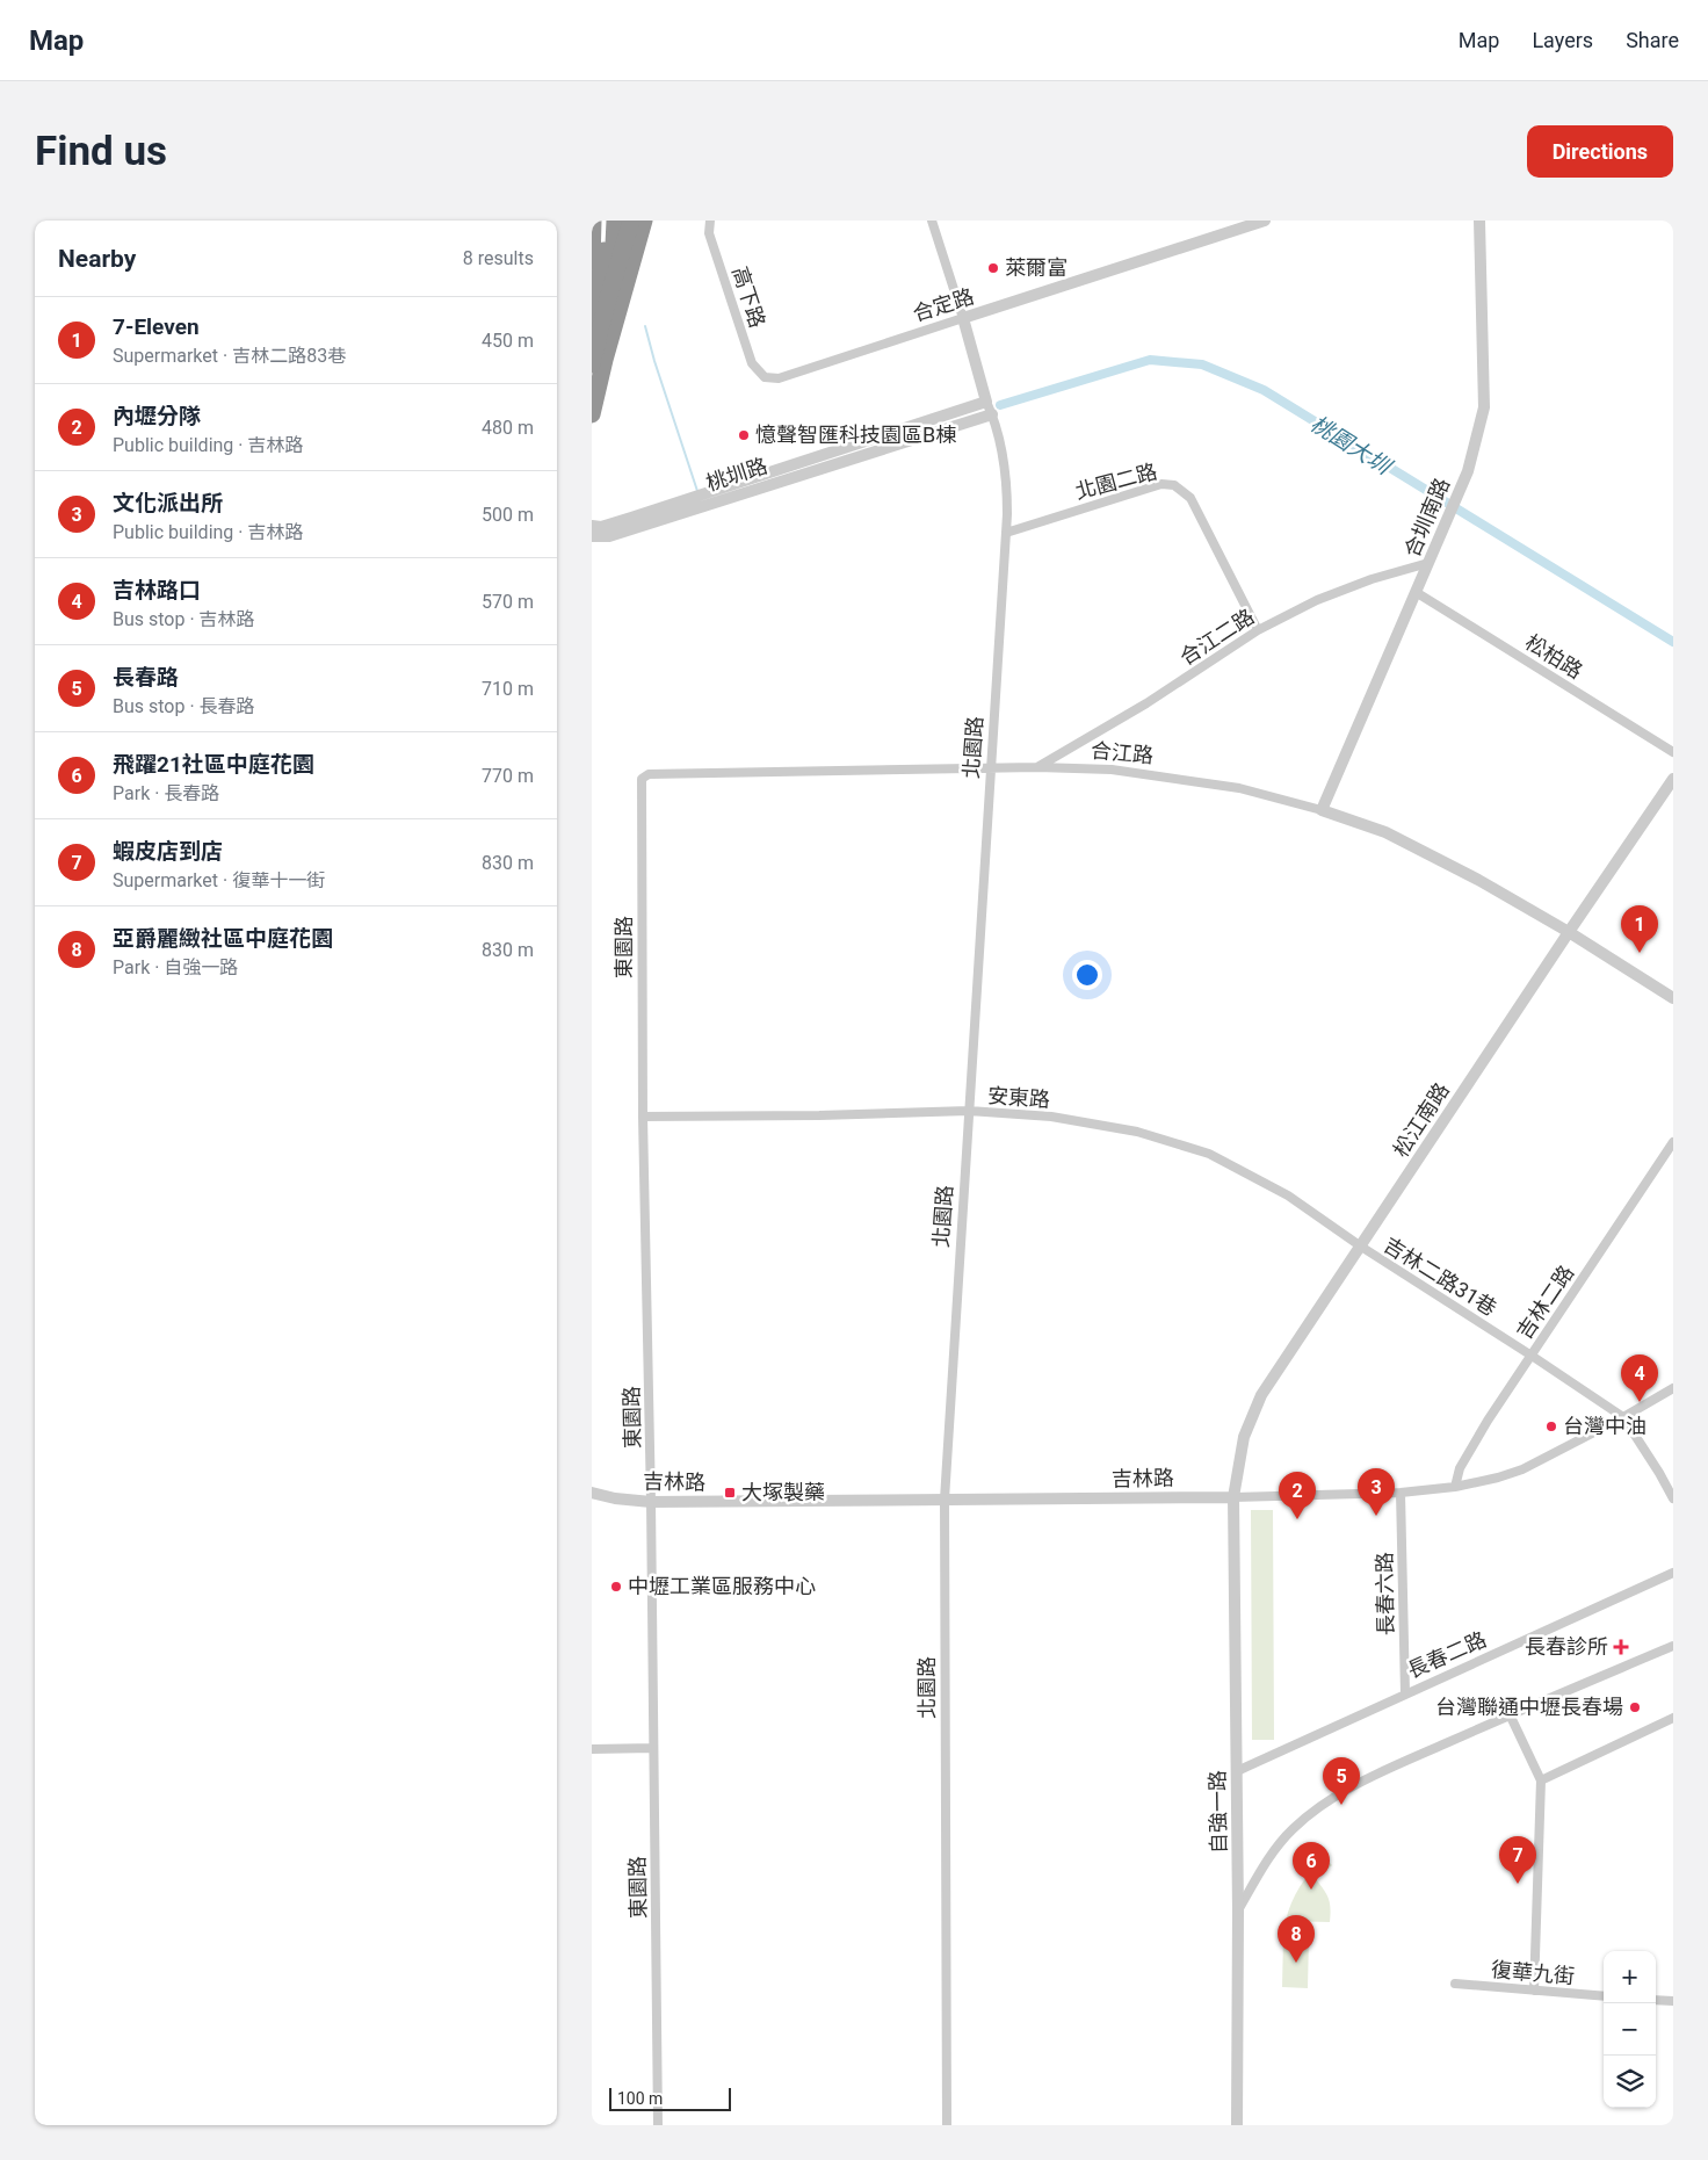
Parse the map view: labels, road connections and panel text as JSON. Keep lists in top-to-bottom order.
{
  "streets": {
    "street": [
      "高下路",
      "合定路",
      "桃圳路",
      "北園二路",
      "合圳南路",
      "合江二路",
      "松柏路",
      "北園路",
      "合江路",
      "東園路",
      "安東路",
      "松江南路",
      "吉林二路31巷",
      "吉林二路",
      "吉林路",
      "長春六路",
      "長春二路",
      "自強一路",
      "復華九街"
    ]
  },
  "crossings": [
    ["高下路", "合定路"],
    ["合定路", "北園路"],
    ["桃圳路", "北園路"],
    ["北園二路", "合江二路"],
    ["北園二路", "北園路"],
    ["合圳南路", "合江二路"],
    ["合圳南路", "松柏路"],
    ["合圳南路", "合江路"],
    ["合江二路", "合江路"],
    ["北園路", "合江路"],
    ["北園路", "安東路"],
    ["北園路", "吉林路"],
    ["合江路", "東園路"],
    ["合江路", "松江南路"],
    ["東園路", "安東路"],
    ["東園路", "吉林路"],
    ["安東路", "松江南路"],
    ["安東路", "吉林二路31巷"],
    ["松江南路", "吉林二路31巷"],
    ["松江南路", "吉林路"],
    ["松江南路", "自強一路"],
    ["吉林二路31巷", "吉林二路"],
    ["吉林二路31巷", "吉林路"],
    ["吉林二路", "吉林路"],
    ["吉林路", "長春六路"],
    ["吉林路", "自強一路"],
    ["長春六路", "長春二路"],
    ["長春二路", "自強一路"]
  ],
  "water": ["桃園大圳"],
  "places": {
    "other": [
      "萊爾富",
      "憶聲智匯科技園區B棟",
      "台灣中油",
      "中壢工業區服務中心",
      "台灣聯通中壢長春場"
    ],
    "transit": ["大塚製藥"],
    "health": ["長春診所"]
  },
  "scale_bar": "100 m",
  "page": {
    "header": "Map",
    "nav": ["Map", "Layers", "Share"],
    "buttons": "Directions",
    "title": "Find us",
    "heading": ["Nearby", "8 results"],
    "list": [
      {
        "mark": "1",
        "name": "7-Eleven",
        "note": "Supermarket · 吉林二路83巷",
        "value": "450 m"
      },
      {
        "mark": "2",
        "name": "內壢分隊",
        "note": "Public building · 吉林路",
        "value": "480 m"
      },
      {
        "mark": "3",
        "name": "文化派出所",
        "note": "Public building · 吉林路",
        "value": "500 m"
      },
      {
        "mark": "4",
        "name": "吉林路口",
        "note": "Bus stop · 吉林路",
        "value": "570 m"
      },
      {
        "mark": "5",
        "name": "長春路",
        "note": "Bus stop · 長春路",
        "value": "710 m"
      },
      {
        "mark": "6",
        "name": "飛躍21社區中庭花園",
        "note": "Park · 長春路",
        "value": "770 m"
      },
      {
        "mark": "7",
        "name": "蝦皮店到店",
        "note": "Supermarket · 復華十一街",
        "value": "830 m"
      },
      {
        "mark": "8",
        "name": "亞爵麗緻社區中庭花園",
        "note": "Park · 自強一路",
        "value": "830 m"
      }
    ],
    "pins": [
      "1",
      "4",
      "3",
      "2",
      "5",
      "7",
      "6",
      "8"
    ],
    "map_buttons": ["+", "−"],
    "scale": "100 m"
  }
}
